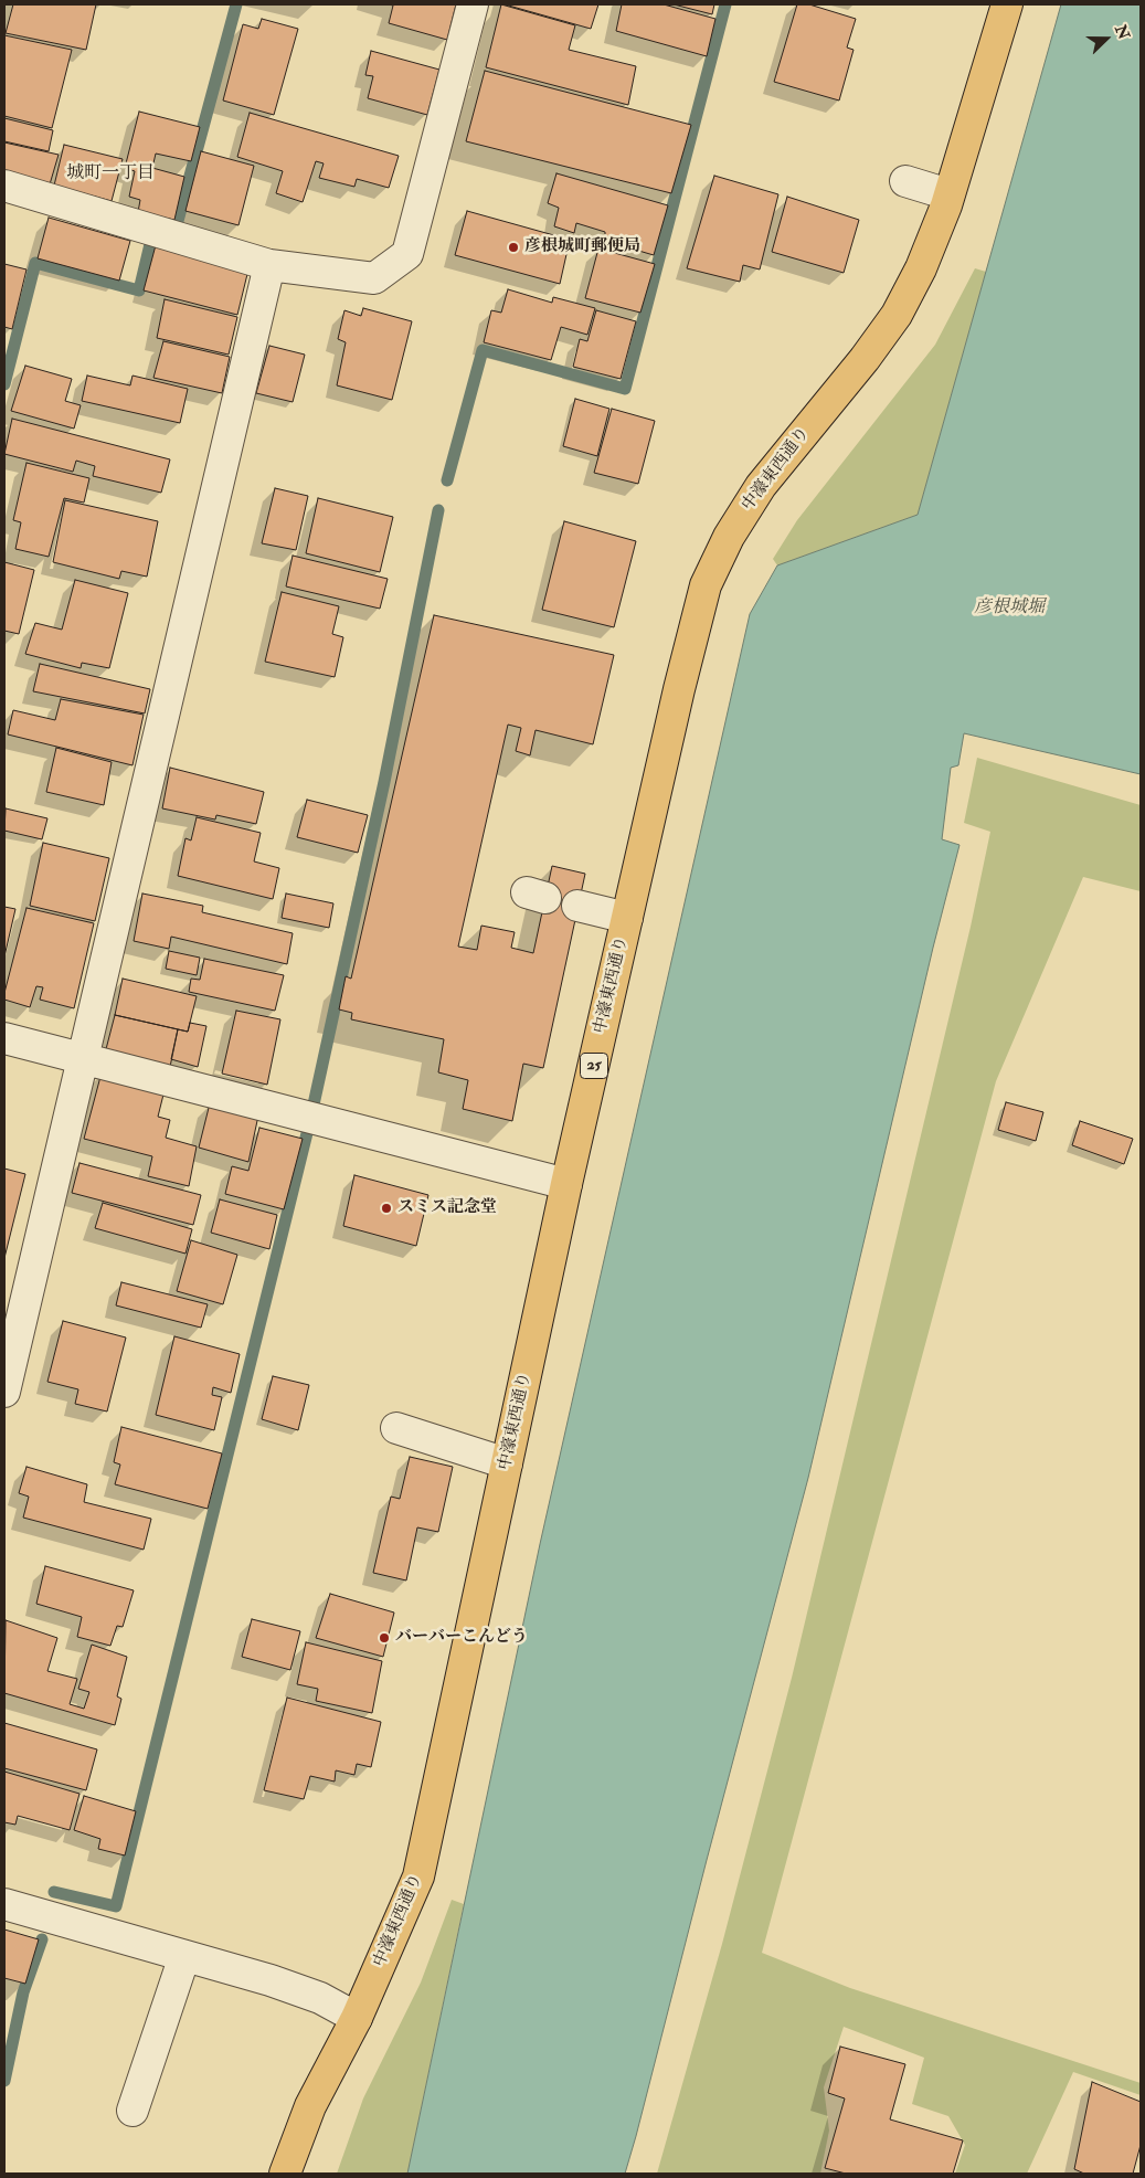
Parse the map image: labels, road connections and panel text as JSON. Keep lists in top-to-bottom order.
{
  "streets": {
    "main road": ["中濠東西通り", "25"]
  },
  "districts": ["城町一丁目"],
  "water": ["彦根城堀"],
  "places": ["彦根城町郵便局", "スミス記念堂", "バーバーこんどう"],
  "north": "right"
}
